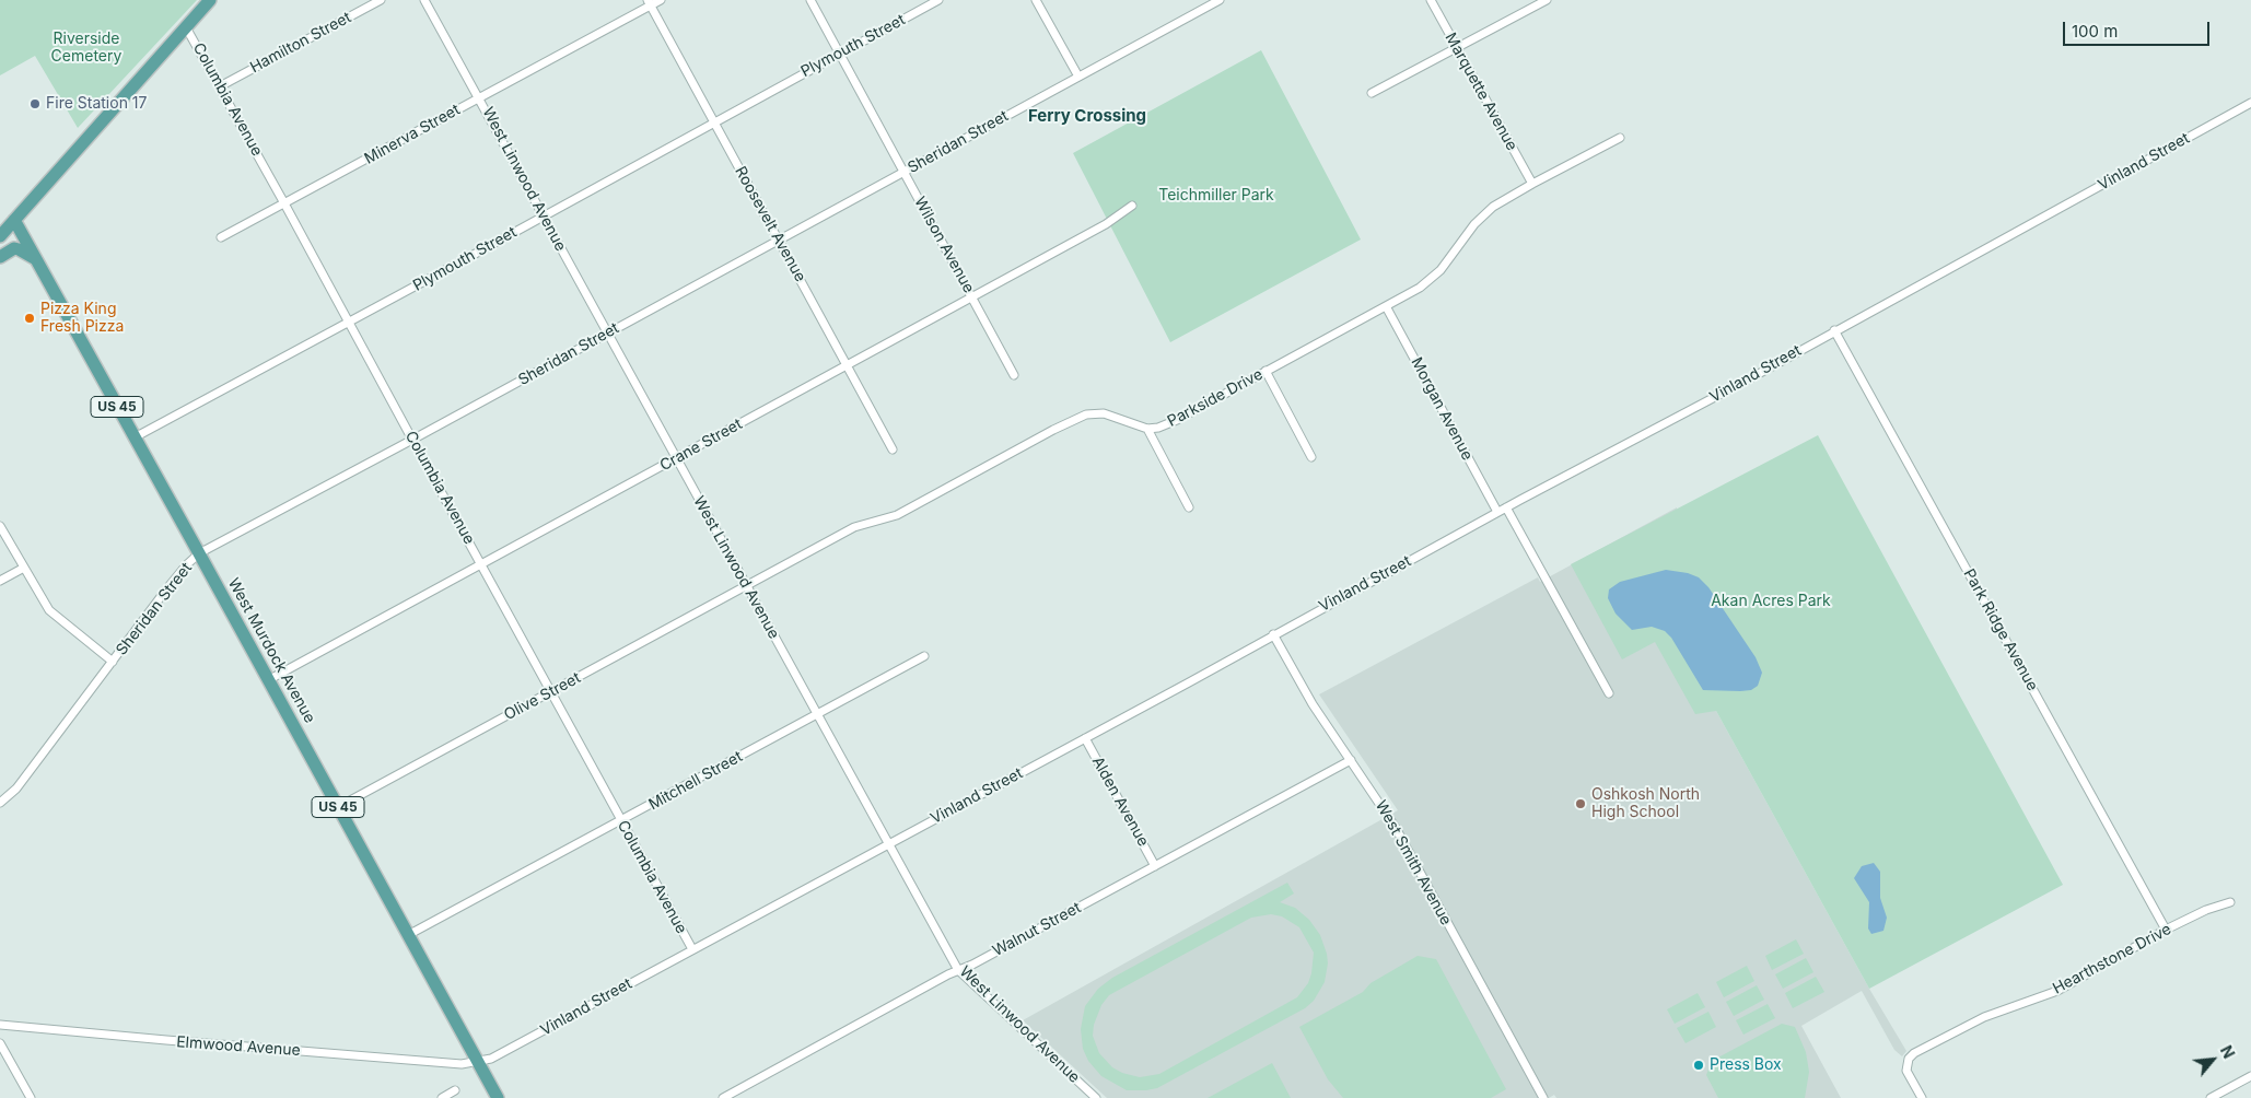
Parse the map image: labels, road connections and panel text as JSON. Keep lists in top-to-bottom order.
{
  "streets": {
    "main road": ["US 45", "West Murdock Avenue"],
    "street": [
      "Hamilton Street",
      "Plymouth Street",
      "Marquette Avenue",
      "Columbia Avenue",
      "Minerva Street",
      "Sheridan Street",
      "Vinland Street",
      "West Linwood Avenue",
      "Roosevelt Avenue",
      "Wilson Avenue",
      "Parkside Drive",
      "Morgan Avenue",
      "Crane Street",
      "Park Ridge Avenue",
      "Olive Street",
      "Mitchell Street",
      "Alden Avenue",
      "West Smith Avenue",
      "Walnut Street",
      "Hearthstone Drive",
      "Elmwood Avenue"
    ]
  },
  "crossings": [
    ["Hamilton Street", "Columbia Avenue"],
    ["Plymouth Street", "Columbia Avenue"],
    ["Plymouth Street", "West Linwood Avenue"],
    ["Plymouth Street", "Roosevelt Avenue"],
    ["Plymouth Street", "Wilson Avenue"],
    ["Plymouth Street", "West Murdock Avenue"],
    ["Marquette Avenue", "Parkside Drive"],
    ["Columbia Avenue", "Minerva Street"],
    ["Columbia Avenue", "Sheridan Street"],
    ["Columbia Avenue", "Vinland Street"],
    ["Columbia Avenue", "Crane Street"],
    ["Columbia Avenue", "Olive Street"],
    ["Columbia Avenue", "Mitchell Street"],
    ["Minerva Street", "West Linwood Avenue"],
    ["Minerva Street", "Roosevelt Avenue"],
    ["Sheridan Street", "West Linwood Avenue"],
    ["Sheridan Street", "Roosevelt Avenue"],
    ["Sheridan Street", "Wilson Avenue"],
    ["Sheridan Street", "West Murdock Avenue"],
    ["Vinland Street", "West Linwood Avenue"],
    ["Vinland Street", "Morgan Avenue"],
    ["Vinland Street", "Park Ridge Avenue"],
    ["Vinland Street", "West Murdock Avenue"],
    ["Vinland Street", "Alden Avenue"],
    ["Vinland Street", "West Smith Avenue"],
    ["Vinland Street", "Elmwood Avenue"],
    ["West Linwood Avenue", "Parkside Drive"],
    ["West Linwood Avenue", "Crane Street"],
    ["West Linwood Avenue", "Olive Street"],
    ["West Linwood Avenue", "Mitchell Street"],
    ["West Linwood Avenue", "Walnut Street"],
    ["Roosevelt Avenue", "Crane Street"],
    ["Wilson Avenue", "Crane Street"],
    ["Parkside Drive", "Morgan Avenue"],
    ["Parkside Drive", "Olive Street"],
    ["Crane Street", "West Murdock Avenue"],
    ["Park Ridge Avenue", "Hearthstone Drive"],
    ["West Murdock Avenue", "Olive Street"],
    ["West Murdock Avenue", "Mitchell Street"],
    ["West Murdock Avenue", "Elmwood Avenue"],
    ["Alden Avenue", "Walnut Street"],
    ["West Smith Avenue", "Walnut Street"]
  ],
  "districts": ["Ferry Crossing"],
  "parks": ["Riverside Cemetery", "Teichmiller Park", "Akan Acres Park"],
  "places": [
    "Fire Station 17",
    "Pizza King Fresh Pizza",
    "Oshkosh North High School",
    "Press Box"
  ],
  "scale_bar": "100 m",
  "north": "top right"
}
